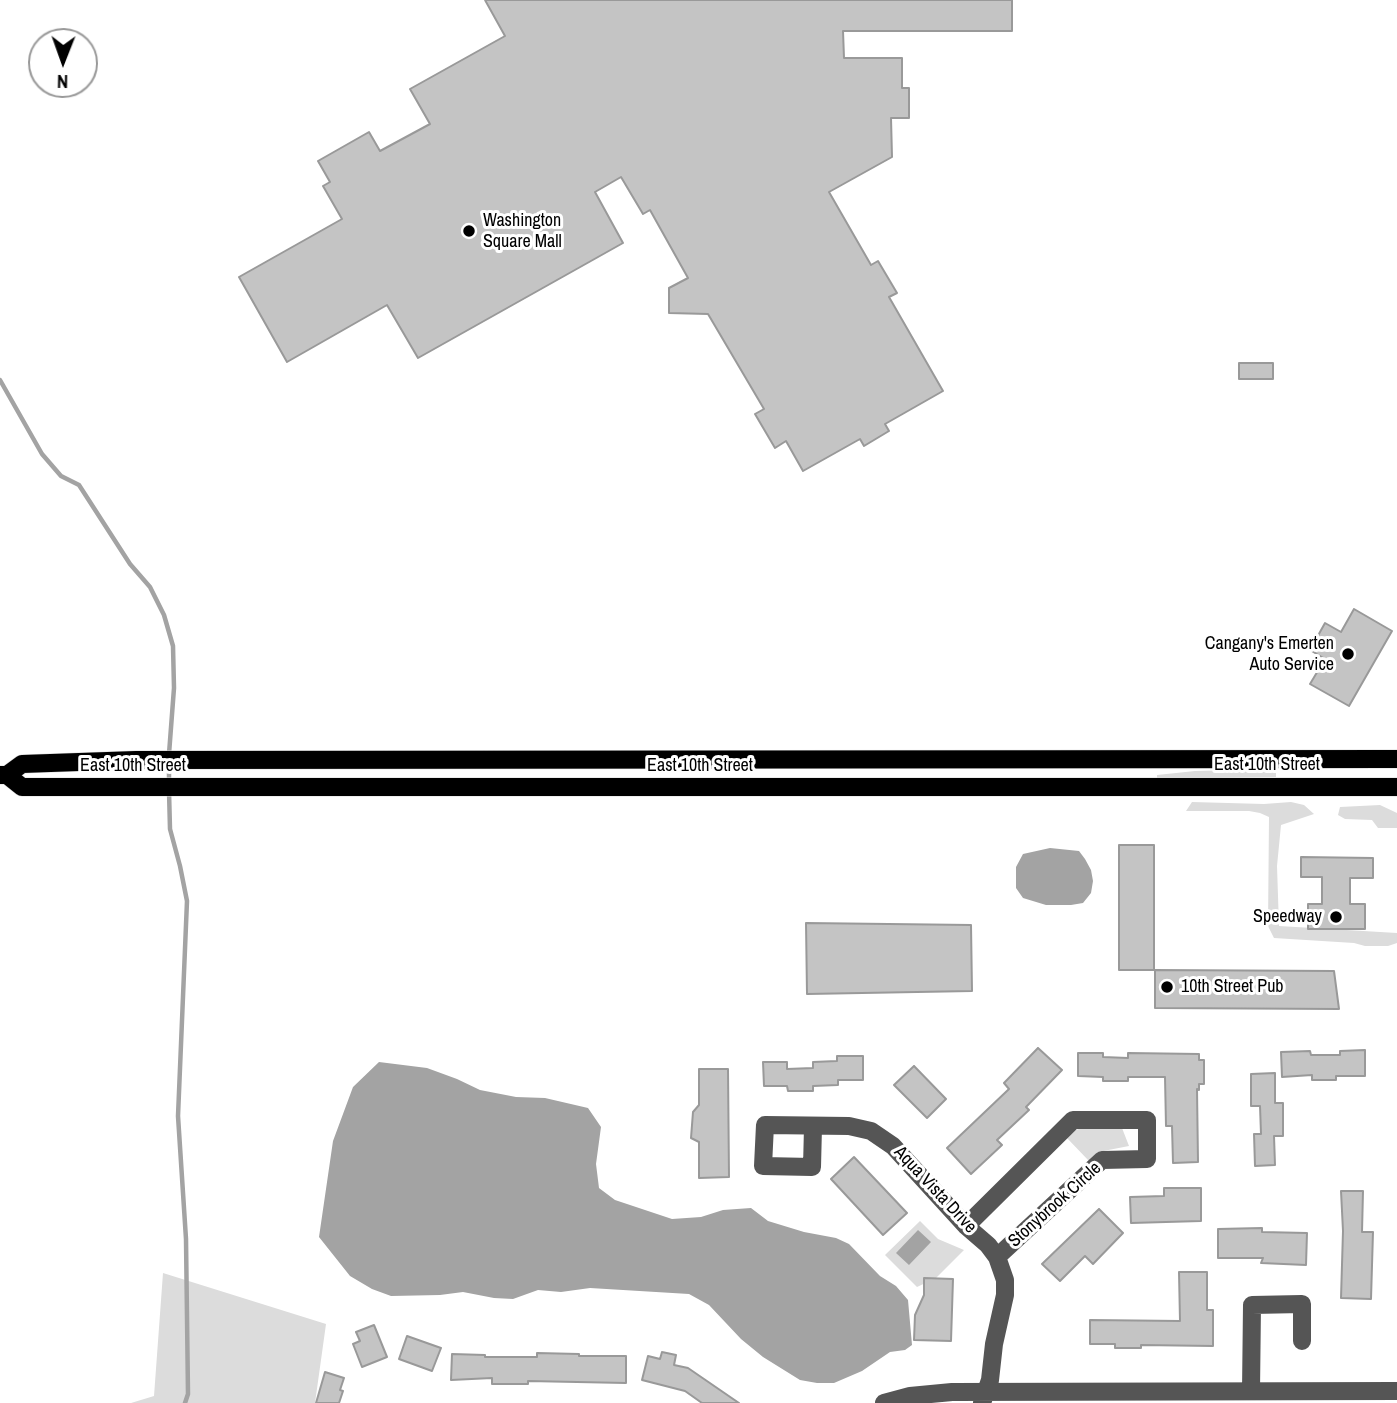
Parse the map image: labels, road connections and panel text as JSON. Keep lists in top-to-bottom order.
{
  "streets": {
    "main road": ["East 10th Street"],
    "street": ["Aqua Vista Drive", "Stonybrook Circle"]
  },
  "crossings": [
    ["Aqua Vista Drive", "Stonybrook Circle"]
  ],
  "places": [
    "Washington Square Mall",
    "Cangany's Emerten Auto Service",
    "Speedway",
    "10th Street Pub"
  ],
  "north": "bottom"
}
